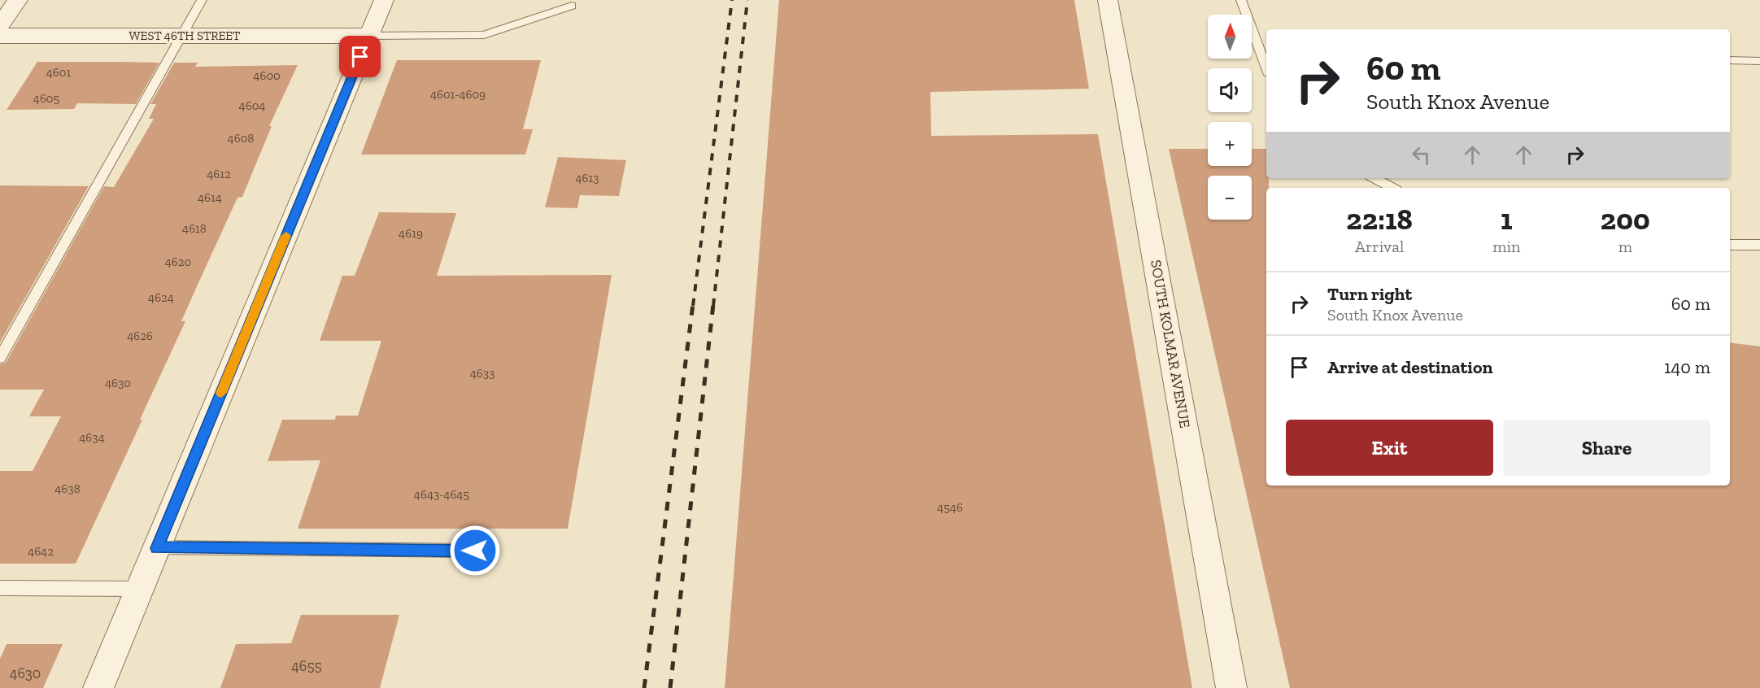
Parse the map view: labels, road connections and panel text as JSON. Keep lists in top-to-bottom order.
{
  "streets": {
    "street": ["WEST 46TH STREET", "SOUTH KOLMAR AVENUE"]
  },
  "house_numbers": [
    "4601",
    "4600",
    "4601-4609",
    "4605",
    "4604",
    "4608",
    "4612",
    "4613",
    "4614",
    "4618",
    "4619",
    "4620",
    "4624",
    "4626",
    "4633",
    "4630",
    "4634",
    "4638",
    "4643-4645",
    "4546",
    "4642",
    "4655",
    "4630"
  ],
  "north": "top",
  "page": {
    "map_buttons": ["+", "−"],
    "turn": ["60 m", "South Knox Avenue"],
    "eta": [
      "22:18",
      "Arrival",
      "1",
      "min",
      "200",
      "m"
    ],
    "list": [
      {
        "name": "Turn right",
        "note": "South Knox Avenue",
        "value": "60 m"
      },
      {
        "name": "Arrive at destination",
        "value": "140 m"
      }
    ],
    "buttons": ["Exit", "Share"]
  }
}
